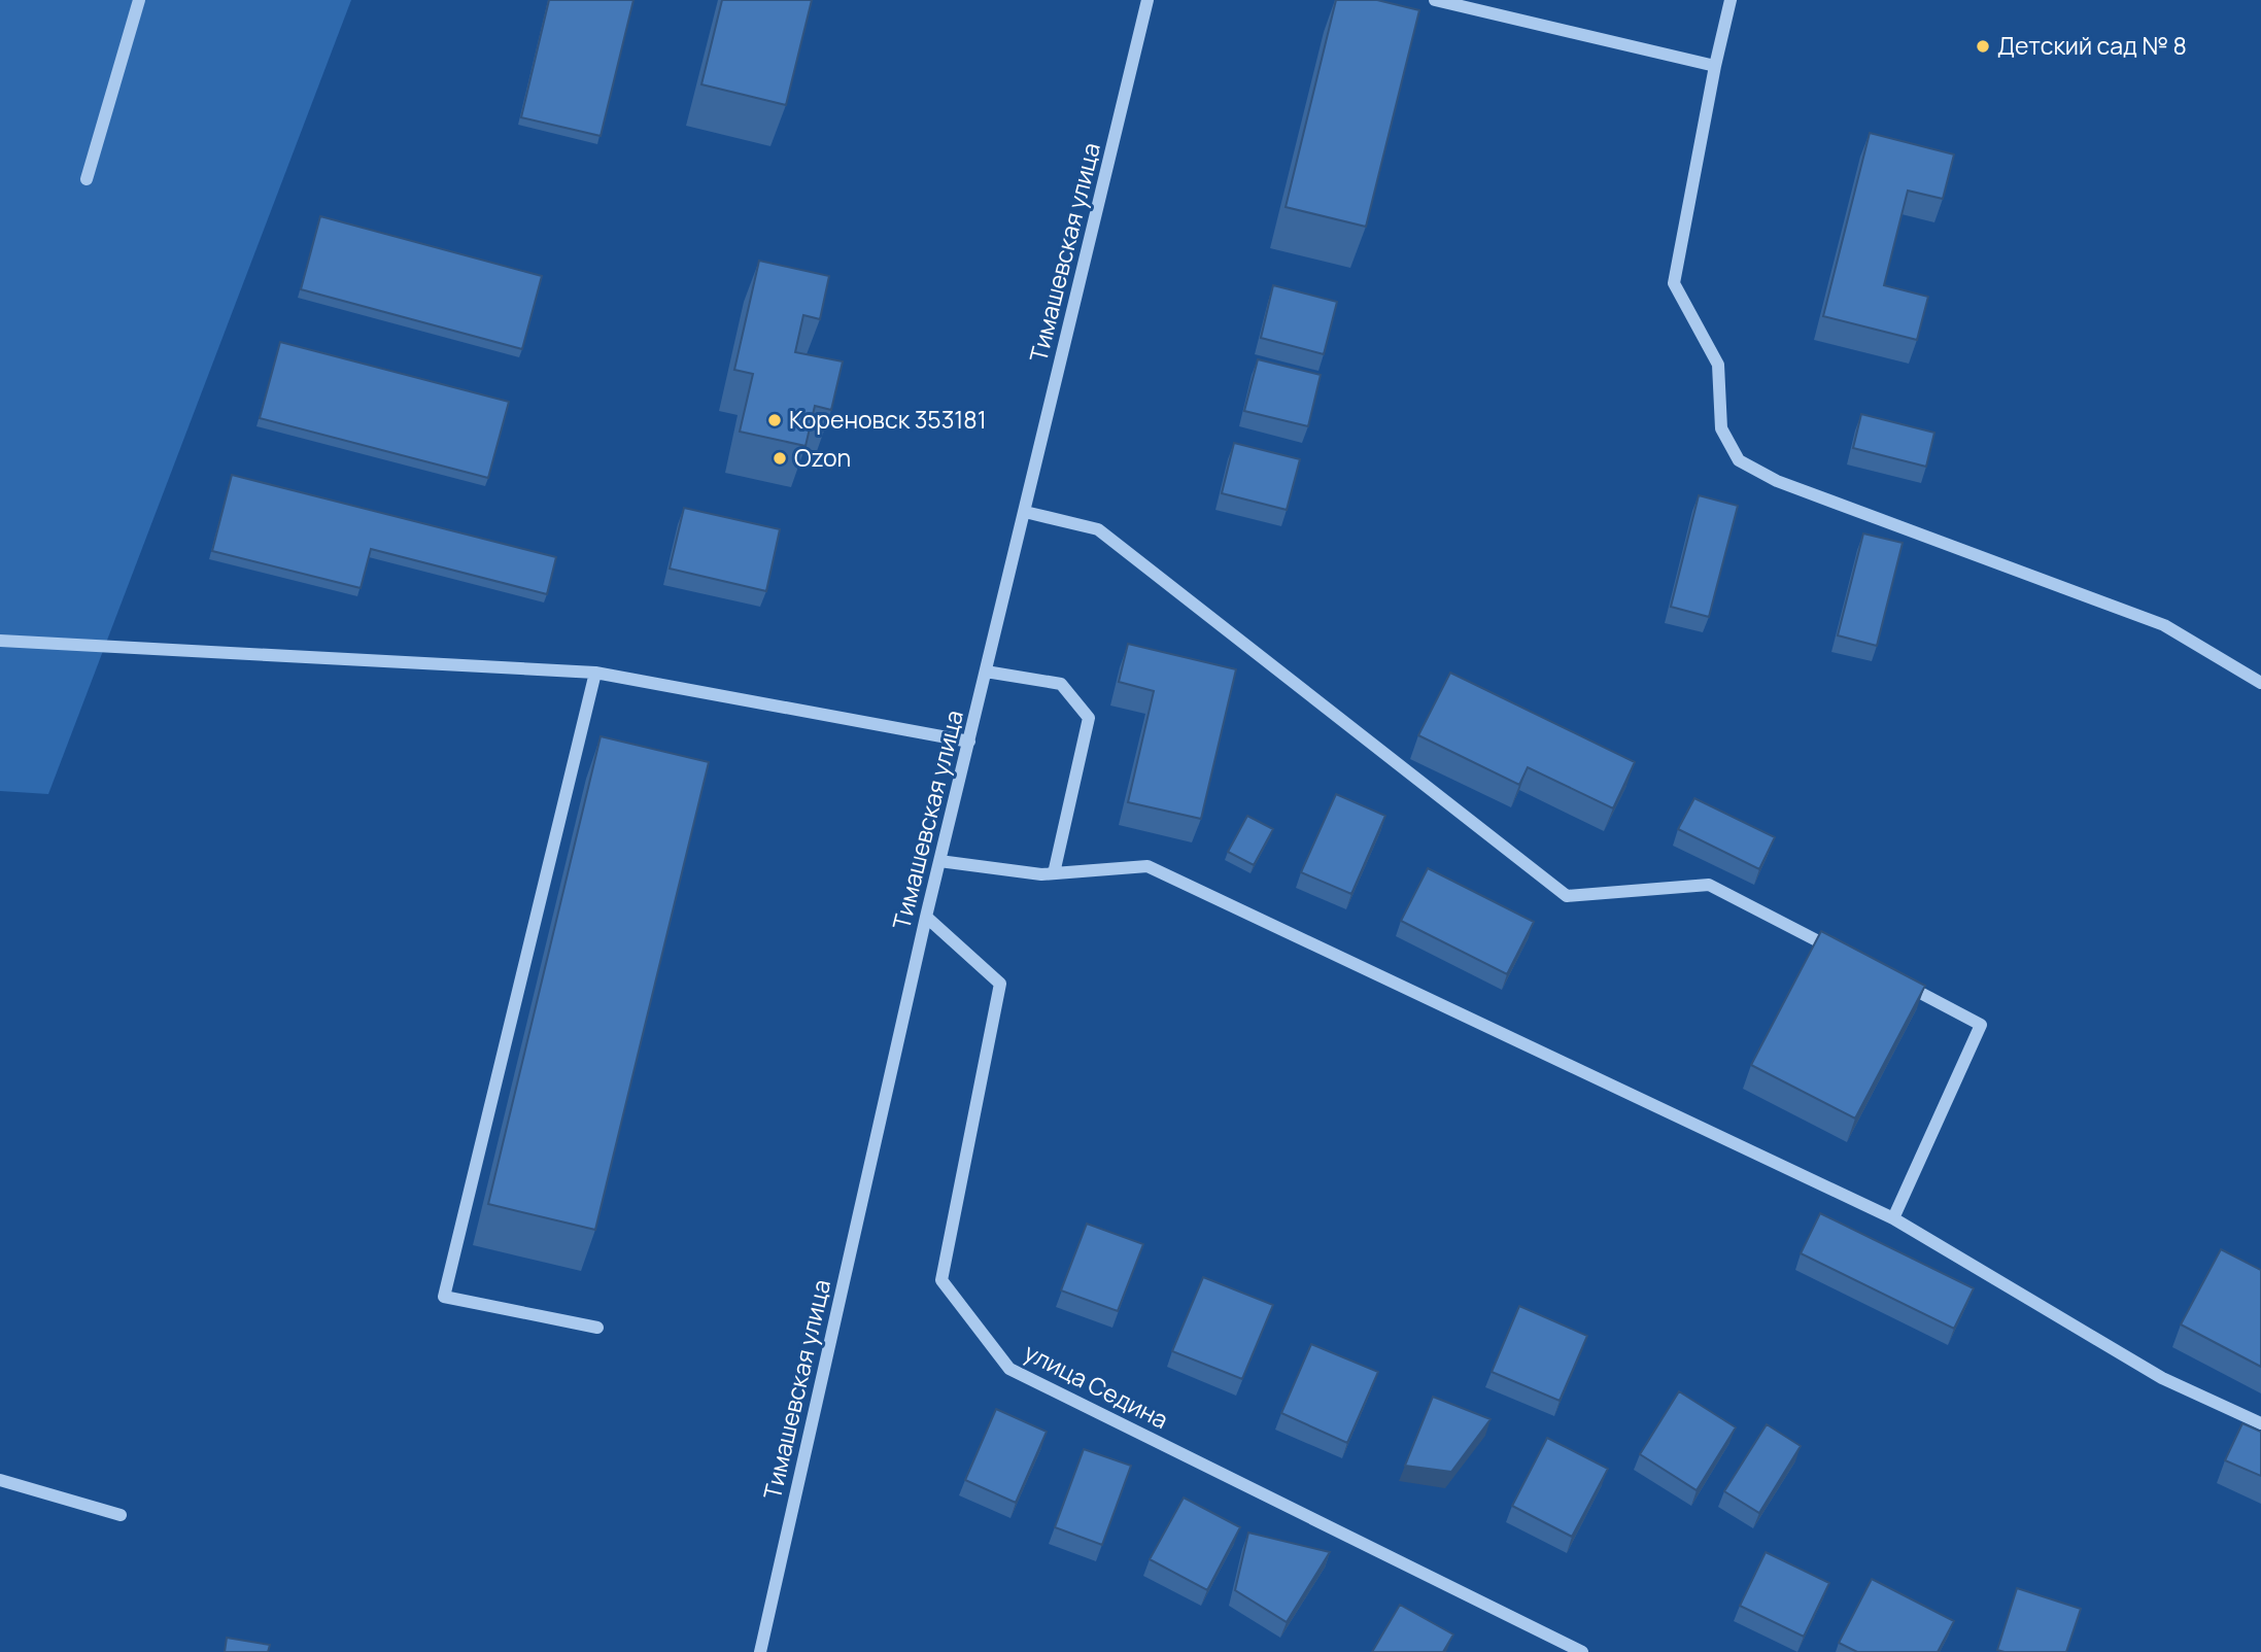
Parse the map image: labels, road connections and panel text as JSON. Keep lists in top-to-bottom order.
{
  "streets": {
    "street": ["Тимашевская улица", "улица Седина"]
  },
  "crossings": [
    ["Тимашевская улица", "улица Седина"]
  ],
  "places": ["Детский сад № 8", "Кореновск 353181", "Ozon"]
}
